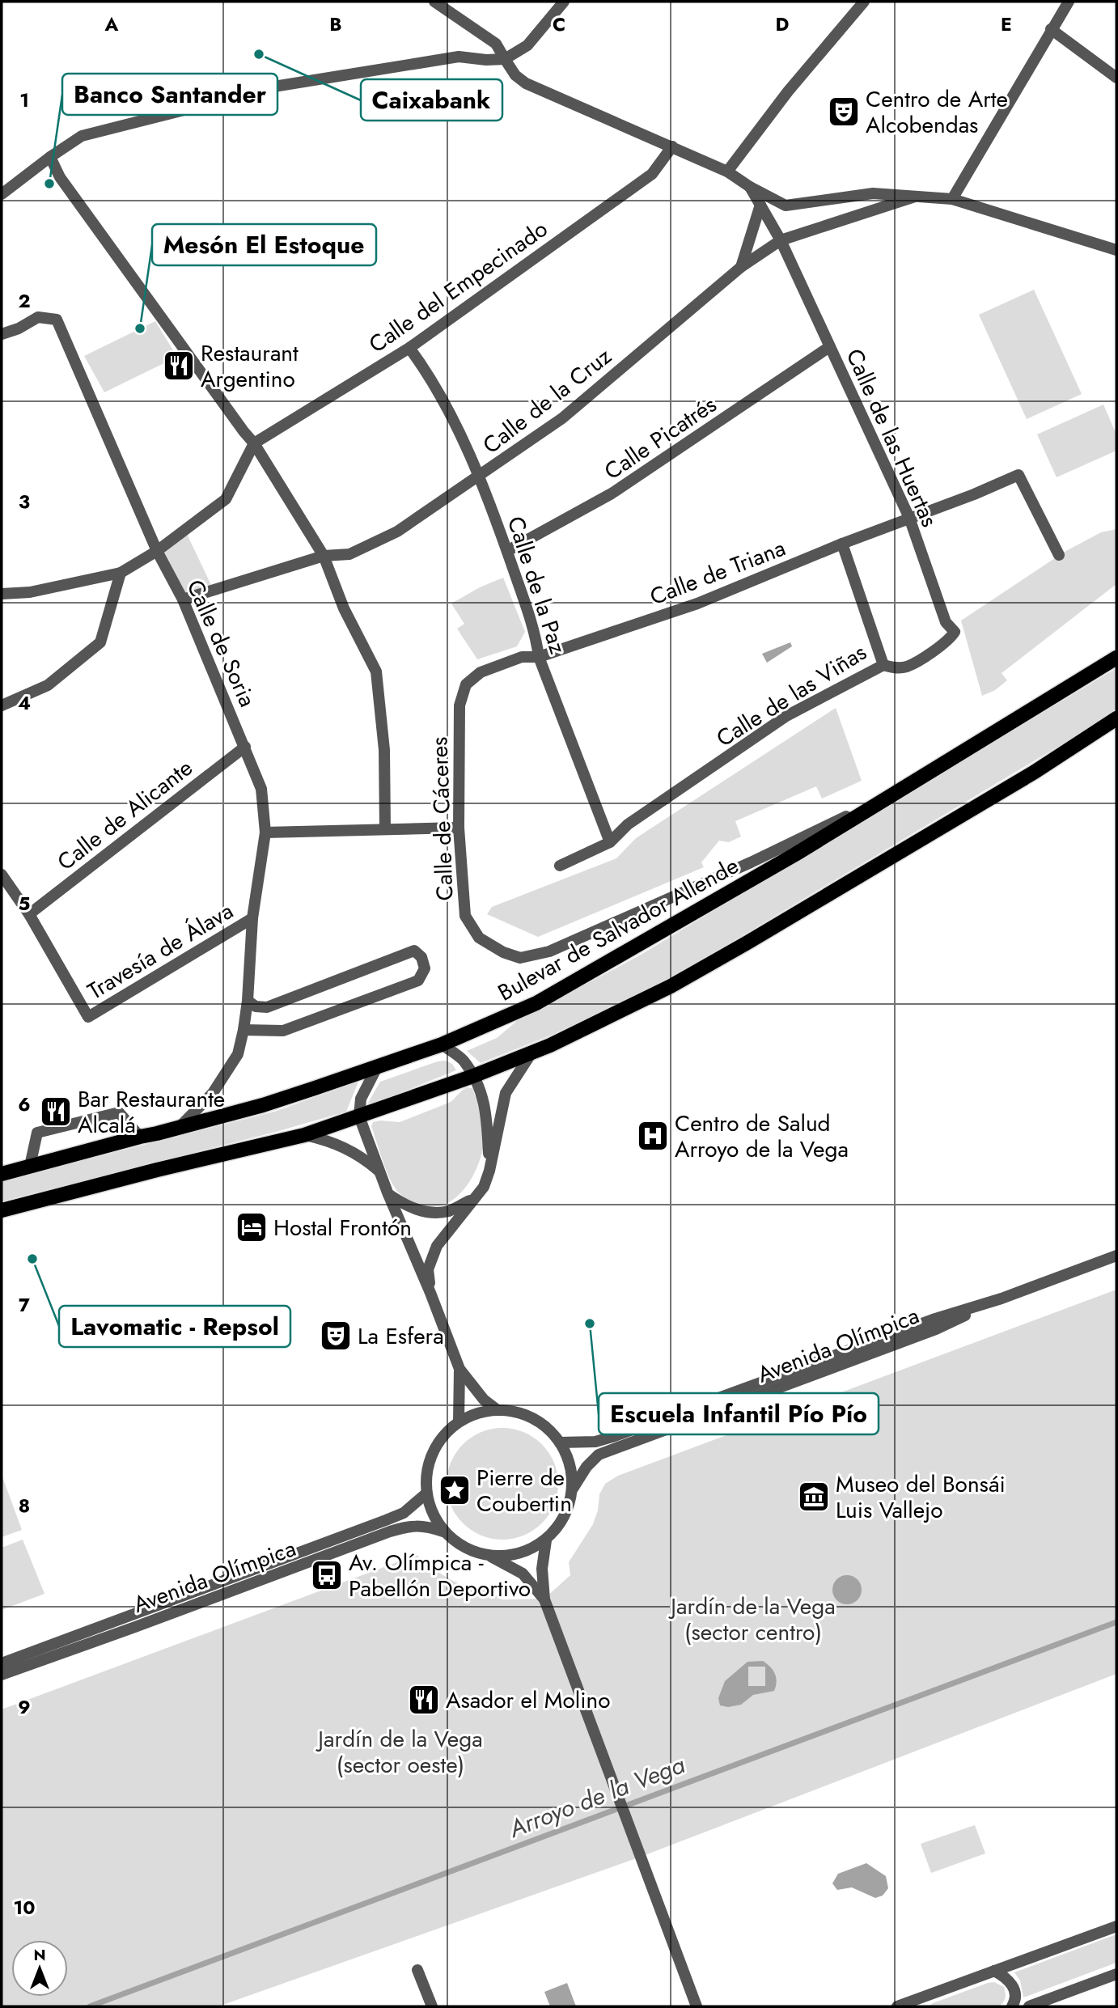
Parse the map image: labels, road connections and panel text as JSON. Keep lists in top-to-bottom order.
{
  "streets": {
    "main road": ["Bulevar de Salvador Allende"],
    "street": [
      "Calle del Empecinado",
      "Calle de la Cruz",
      "Calle Picatrés",
      "Calle de las Huertas",
      "Calle de Triana",
      "Calle de la Paz",
      "Calle de Soria",
      "Calle de las Viñas",
      "Calle de Alicante",
      "Calle de Cáceres",
      "Travesía de Álava",
      "Avenida Olímpica"
    ]
  },
  "crossings": [
    ["Calle del Empecinado", "Calle de la Paz"],
    ["Calle de la Cruz", "Calle de las Huertas"],
    ["Calle de la Cruz", "Calle de la Paz"],
    ["Calle de la Cruz", "Calle de Soria"],
    ["Calle Picatrés", "Calle de las Huertas"],
    ["Calle Picatrés", "Calle de la Paz"],
    ["Calle de las Huertas", "Calle de Triana"],
    ["Calle de las Huertas", "Calle de las Viñas"],
    ["Calle de Triana", "Calle de la Paz"],
    ["Calle de Triana", "Calle de las Viñas"],
    ["Calle de Triana", "Calle de Cáceres"],
    ["Calle de la Paz", "Calle de las Viñas"],
    ["Calle de la Paz", "Calle de Cáceres"],
    ["Calle de Soria", "Calle de Alicante"],
    ["Calle de Soria", "Bulevar de Salvador Allende"],
    ["Calle de Soria", "Travesía de Álava"],
    ["Calle de Alicante", "Travesía de Álava"],
    ["Calle de Cáceres", "Bulevar de Salvador Allende"]
  ],
  "water": ["Arroyo de la Vega"],
  "parks": ["Jardín de la Vega (sector centro)", "Jardín de la Vega (sector oeste)"],
  "places": {
    "other": [
      "Caixabank",
      "Banco Santander",
      "Mesón El Estoque",
      "Lavomatic - Repsol",
      "Escuela Infantil Pío Pío"
    ],
    "theatre": ["Centro de Arte Alcobendas", "La Esfera"],
    "restaurant": ["Restaurant Argentino", "Bar Restaurante Alcalá", "Asador el Molino"],
    "hospital": ["Centro de Salud Arroyo de la Vega"],
    "hotel": ["Hostal Frontón"],
    "place": ["Pierre de Coubertin"],
    "museum": ["Museo del Bonsái Luis Vallejo"],
    "bus stop": ["Av. Olímpica - Pabellón Deportivo"]
  },
  "north": "top",
  "grid": {
    "columns": [
      "A",
      "B",
      "C",
      "D",
      "E"
    ],
    "rows": [
      "1",
      "2",
      "3",
      "4",
      "5",
      "6",
      "7",
      "8",
      "9",
      "10"
    ]
  }
}
